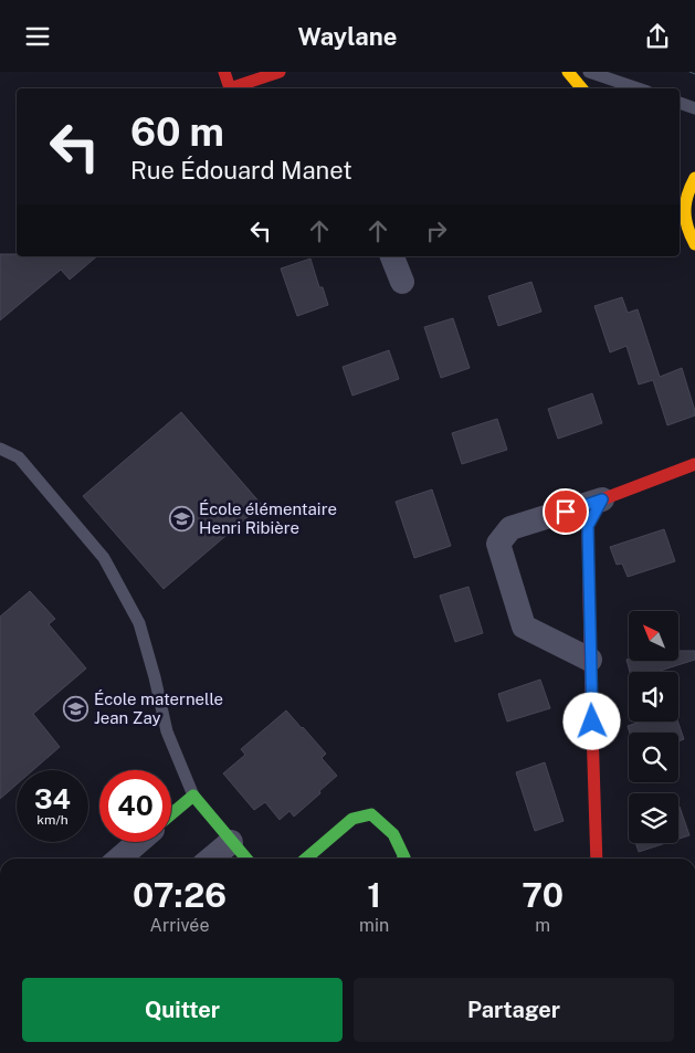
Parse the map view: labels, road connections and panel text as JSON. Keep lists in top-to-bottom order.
{
  "places": {
    "school or university": ["École élémentaire Henri Ribière", "École maternelle Jean Zay"]
  },
  "north": "top left",
  "page": {
    "header": "Waylane",
    "turn": ["60 m", "Rue Édouard Manet"],
    "speed": "34 km/h",
    "limit": "40",
    "eta": [
      "07:26",
      "Arrivée",
      "1",
      "min",
      "70",
      "m"
    ],
    "buttons": ["Quitter", "Partager"]
  }
}
